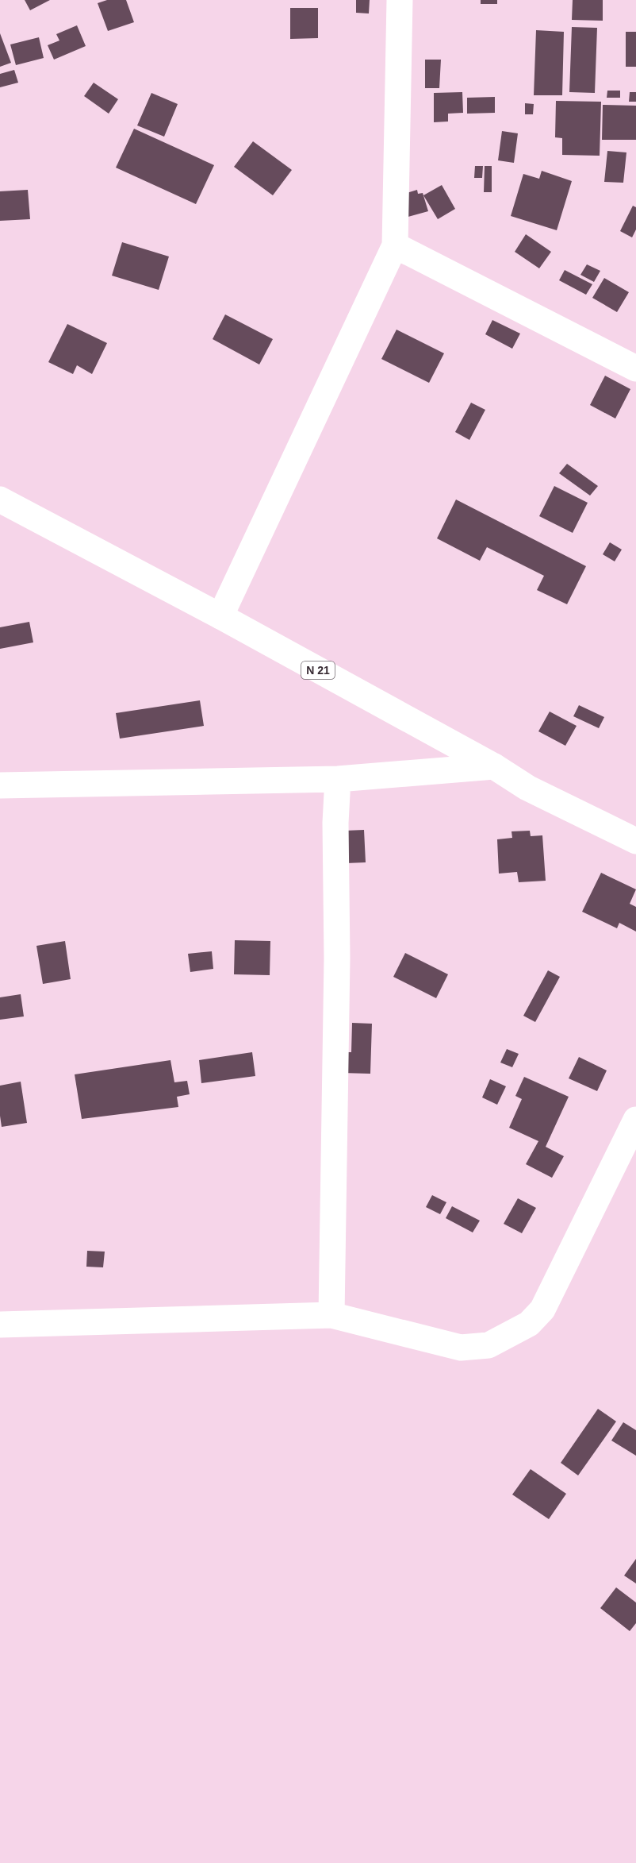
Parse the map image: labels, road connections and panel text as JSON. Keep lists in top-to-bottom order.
{
  "streets": {
    "street": ["N 21"]
  }
}
